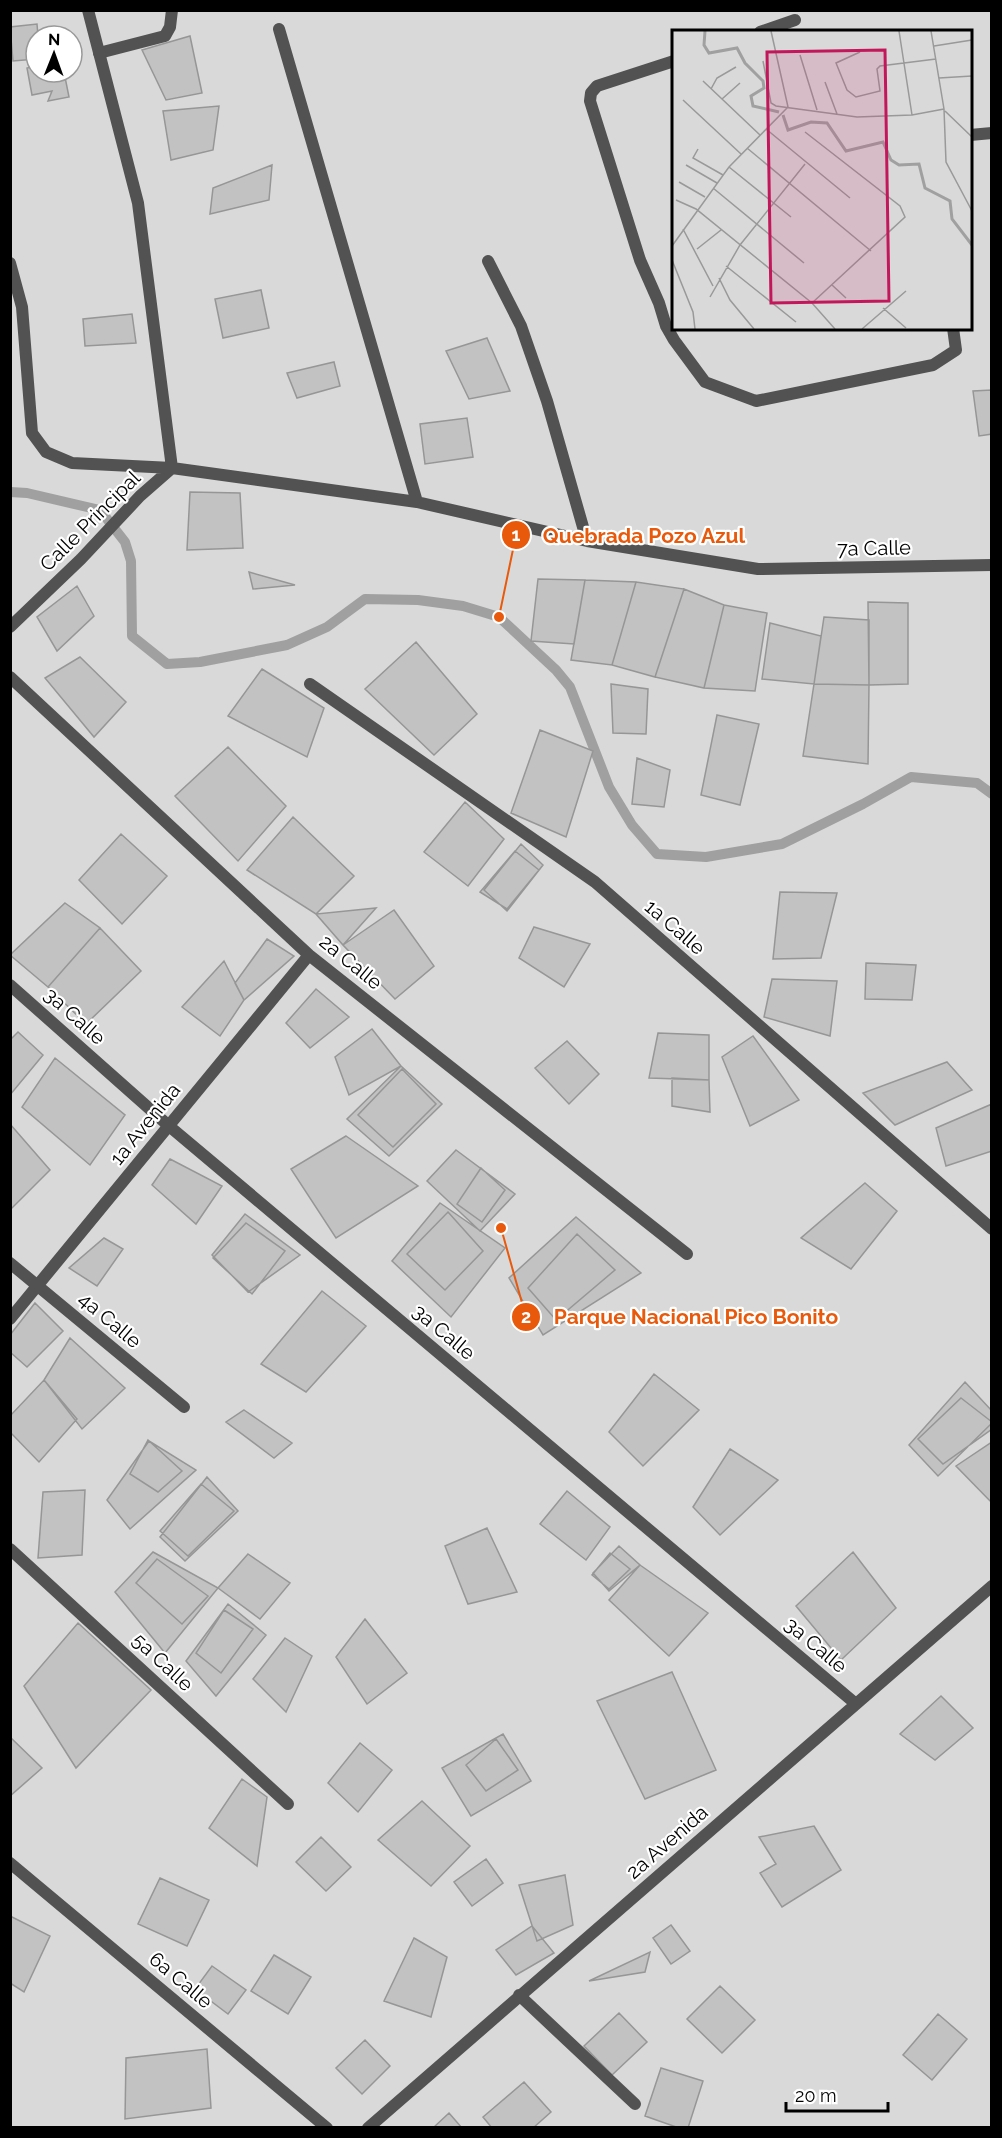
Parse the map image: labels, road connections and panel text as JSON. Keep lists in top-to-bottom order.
{
  "streets": {
    "street": [
      "Calle Principal",
      "7a Calle",
      "1a Calle",
      "2a Calle",
      "3a Calle",
      "1a Avenida",
      "4a Calle",
      "5a Calle",
      "2a Avenida",
      "6a Calle"
    ]
  },
  "crossings": [
    ["Calle Principal", "7a Calle"],
    ["2a Calle", "1a Avenida"],
    ["3a Calle", "1a Avenida"],
    ["3a Calle", "2a Avenida"],
    ["1a Avenida", "4a Calle"]
  ],
  "places": ["Quebrada Pozo Azul", "Parque Nacional Pico Bonito"],
  "scale_bar": "20 m",
  "north": "top"
}
